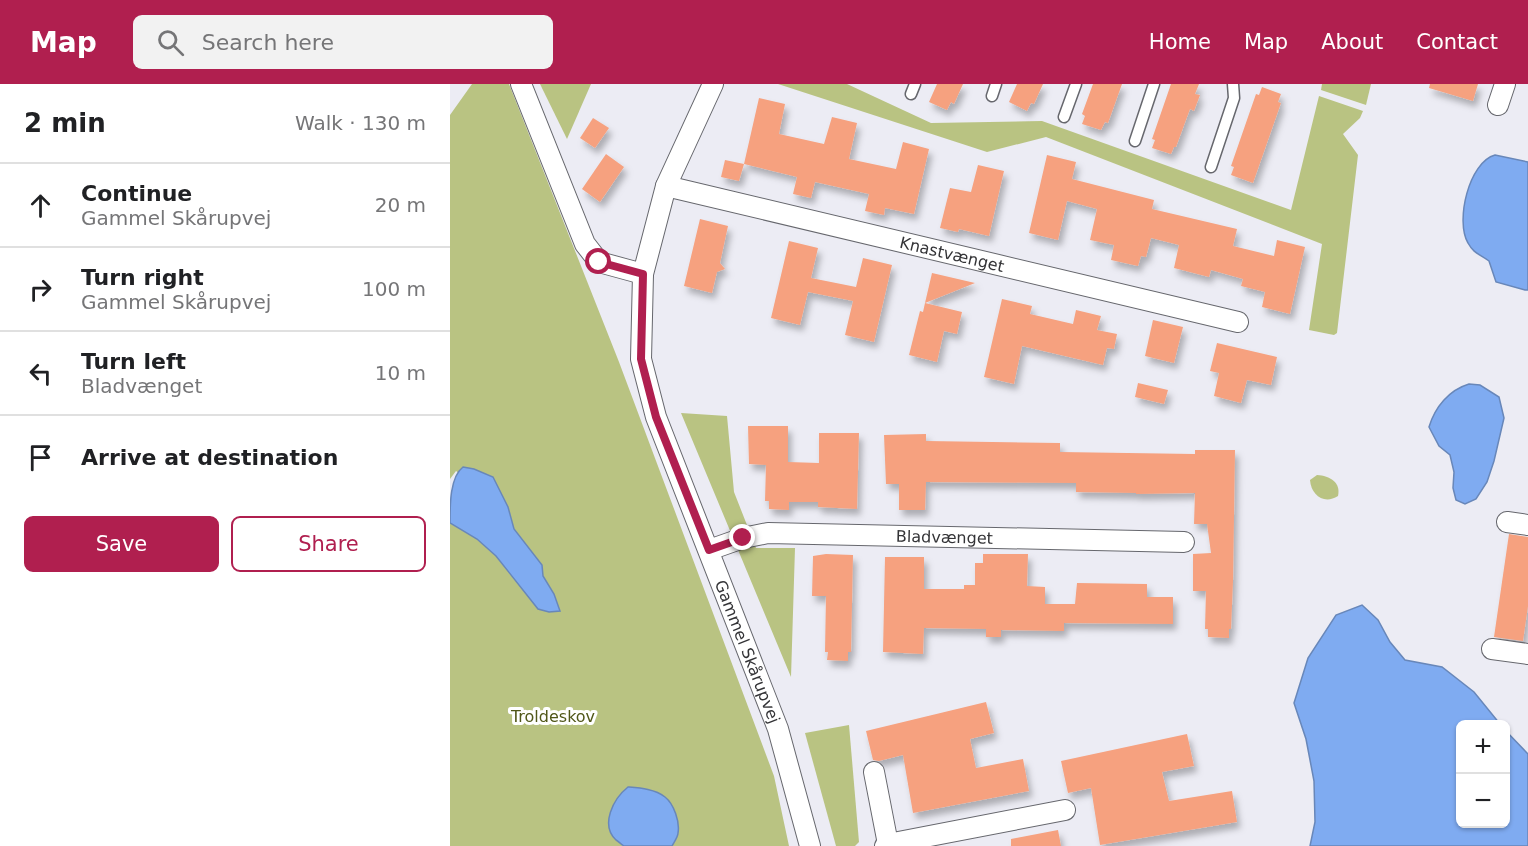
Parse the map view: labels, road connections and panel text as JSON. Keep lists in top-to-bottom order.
{
  "streets": {
    "street": ["Knastvænget", "Bladvænget", "Gammel Skårupvej"]
  },
  "crossings": [
    ["Knastvænget", "Gammel Skårupvej"],
    ["Bladvænget", "Gammel Skårupvej"]
  ],
  "parks": ["Troldeskov"],
  "page": {
    "header": "Map",
    "search": "Search here",
    "nav": [
      "Home",
      "Map",
      "About",
      "Contact"
    ],
    "heading": ["2 min", "Walk · 130 m"],
    "list": [
      ["Continue", "Gammel Skårupvej", "20 m"],
      ["Turn right", "Gammel Skårupvej", "100 m"],
      ["Turn left", "Bladvænget", "10 m"],
      "Arrive at destination"
    ],
    "buttons": ["Save", "Share"],
    "map_buttons": ["+", "−"]
  }
}
